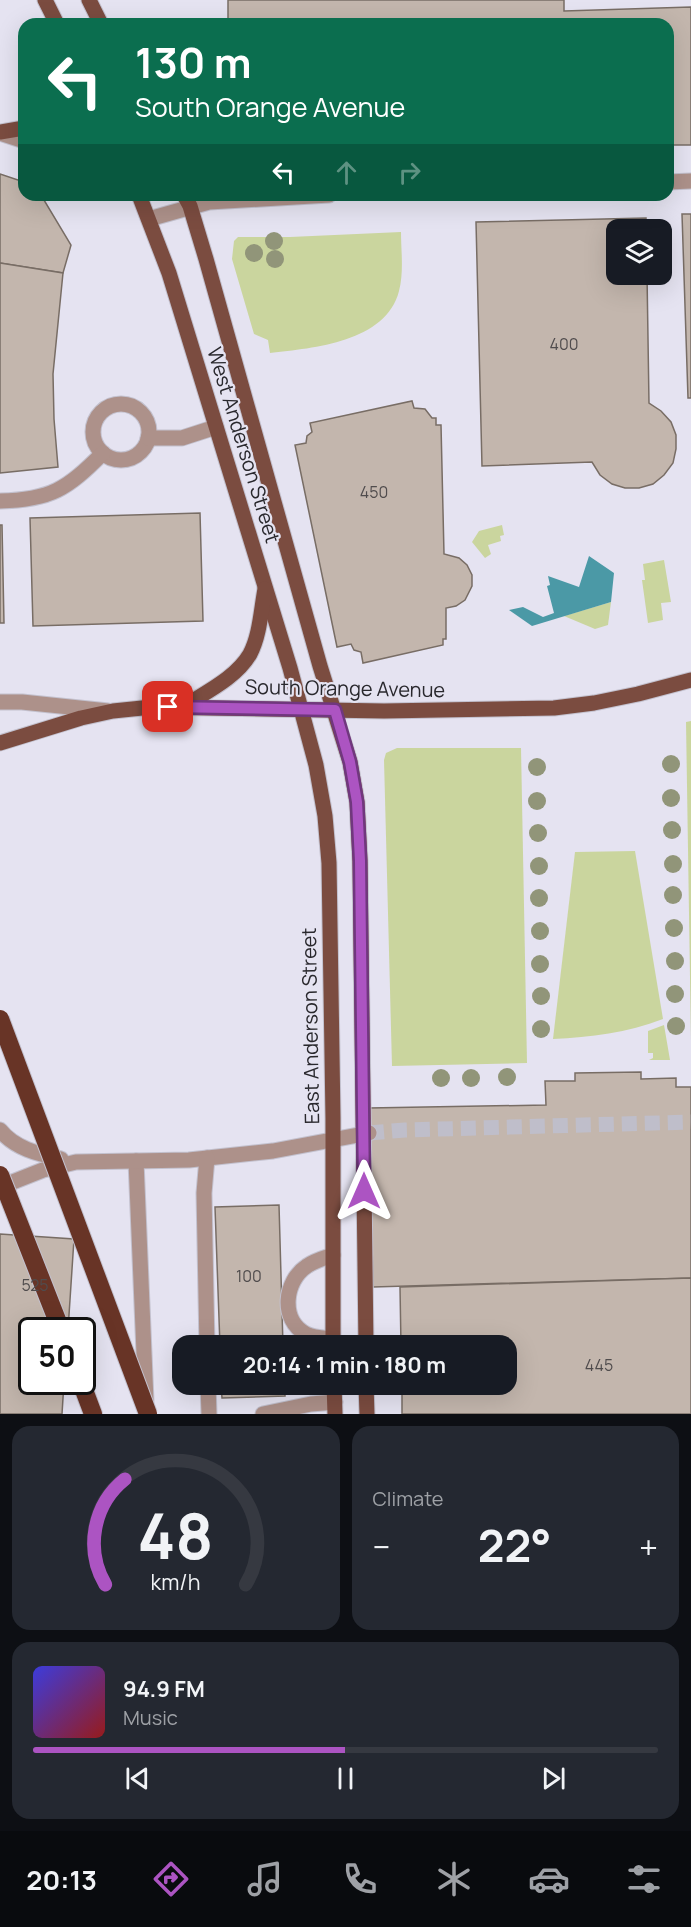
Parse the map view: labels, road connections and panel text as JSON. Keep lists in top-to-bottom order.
{
  "streets": {
    "main road": ["West Anderson Street", "South Orange Avenue", "East Anderson Street"]
  },
  "crossings": [
    ["West Anderson Street", "South Orange Avenue"],
    ["West Anderson Street", "East Anderson Street"],
    ["South Orange Avenue", "East Anderson Street"]
  ],
  "house_numbers": [
    "400",
    "450",
    "100",
    "525",
    "445"
  ],
  "page": {
    "turn": ["130 m", "South Orange Avenue"],
    "limit": "50",
    "trip": "20:14 · 1 min · 180 m",
    "tile": "Climate",
    "heat": ["−", "22°", "+"],
    "song": ["94.9 FM", "Music"],
    "tabs": "20:13",
    "gauge": ["48", "km/h"]
  }
}
